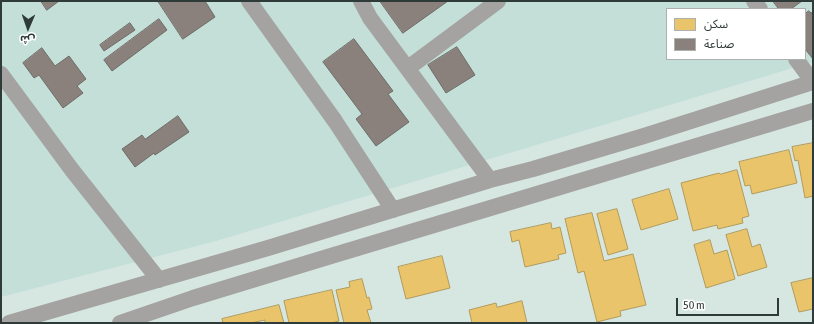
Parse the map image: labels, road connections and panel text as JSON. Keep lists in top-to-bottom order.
{
  "legend": ["سكن", "صناعة"],
  "scale_bar": "50 m",
  "north": "bottom"
}
